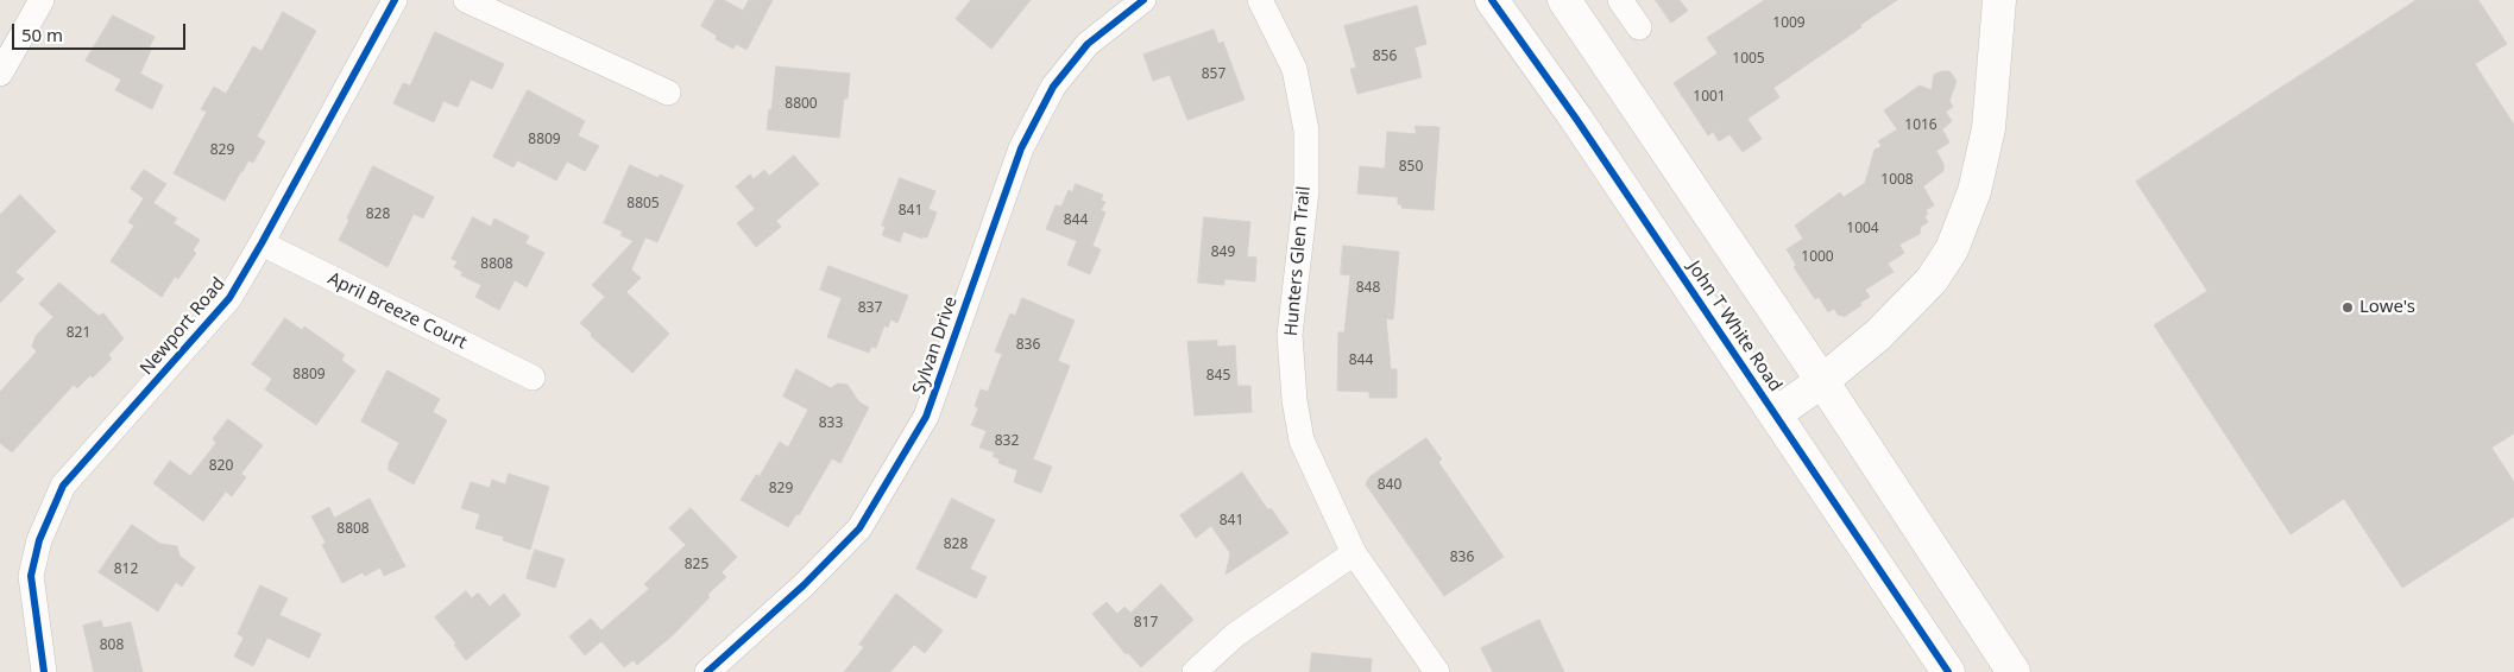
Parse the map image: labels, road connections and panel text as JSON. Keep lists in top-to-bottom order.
{
  "streets": {
    "street": [
      "Hunters Glen Trail",
      "April Breeze Court",
      "Newport Road",
      "John T White Road",
      "Sylvan Drive"
    ]
  },
  "crossings": [
    ["April Breeze Court", "Newport Road"]
  ],
  "places": ["Lowe's"],
  "house_numbers": [
    "1009",
    "856",
    "1005",
    "857",
    "1001",
    "8800",
    "1016",
    "8809",
    "829",
    "850",
    "1008",
    "8805",
    "841",
    "828",
    "844",
    "1004",
    "849",
    "1000",
    "8808",
    "848",
    "837",
    "821",
    "836",
    "844",
    "8809",
    "845",
    "833",
    "832",
    "820",
    "840",
    "829",
    "841",
    "8808",
    "828",
    "836",
    "825",
    "812",
    "817",
    "808"
  ],
  "scale_bar": "50 m"
}
